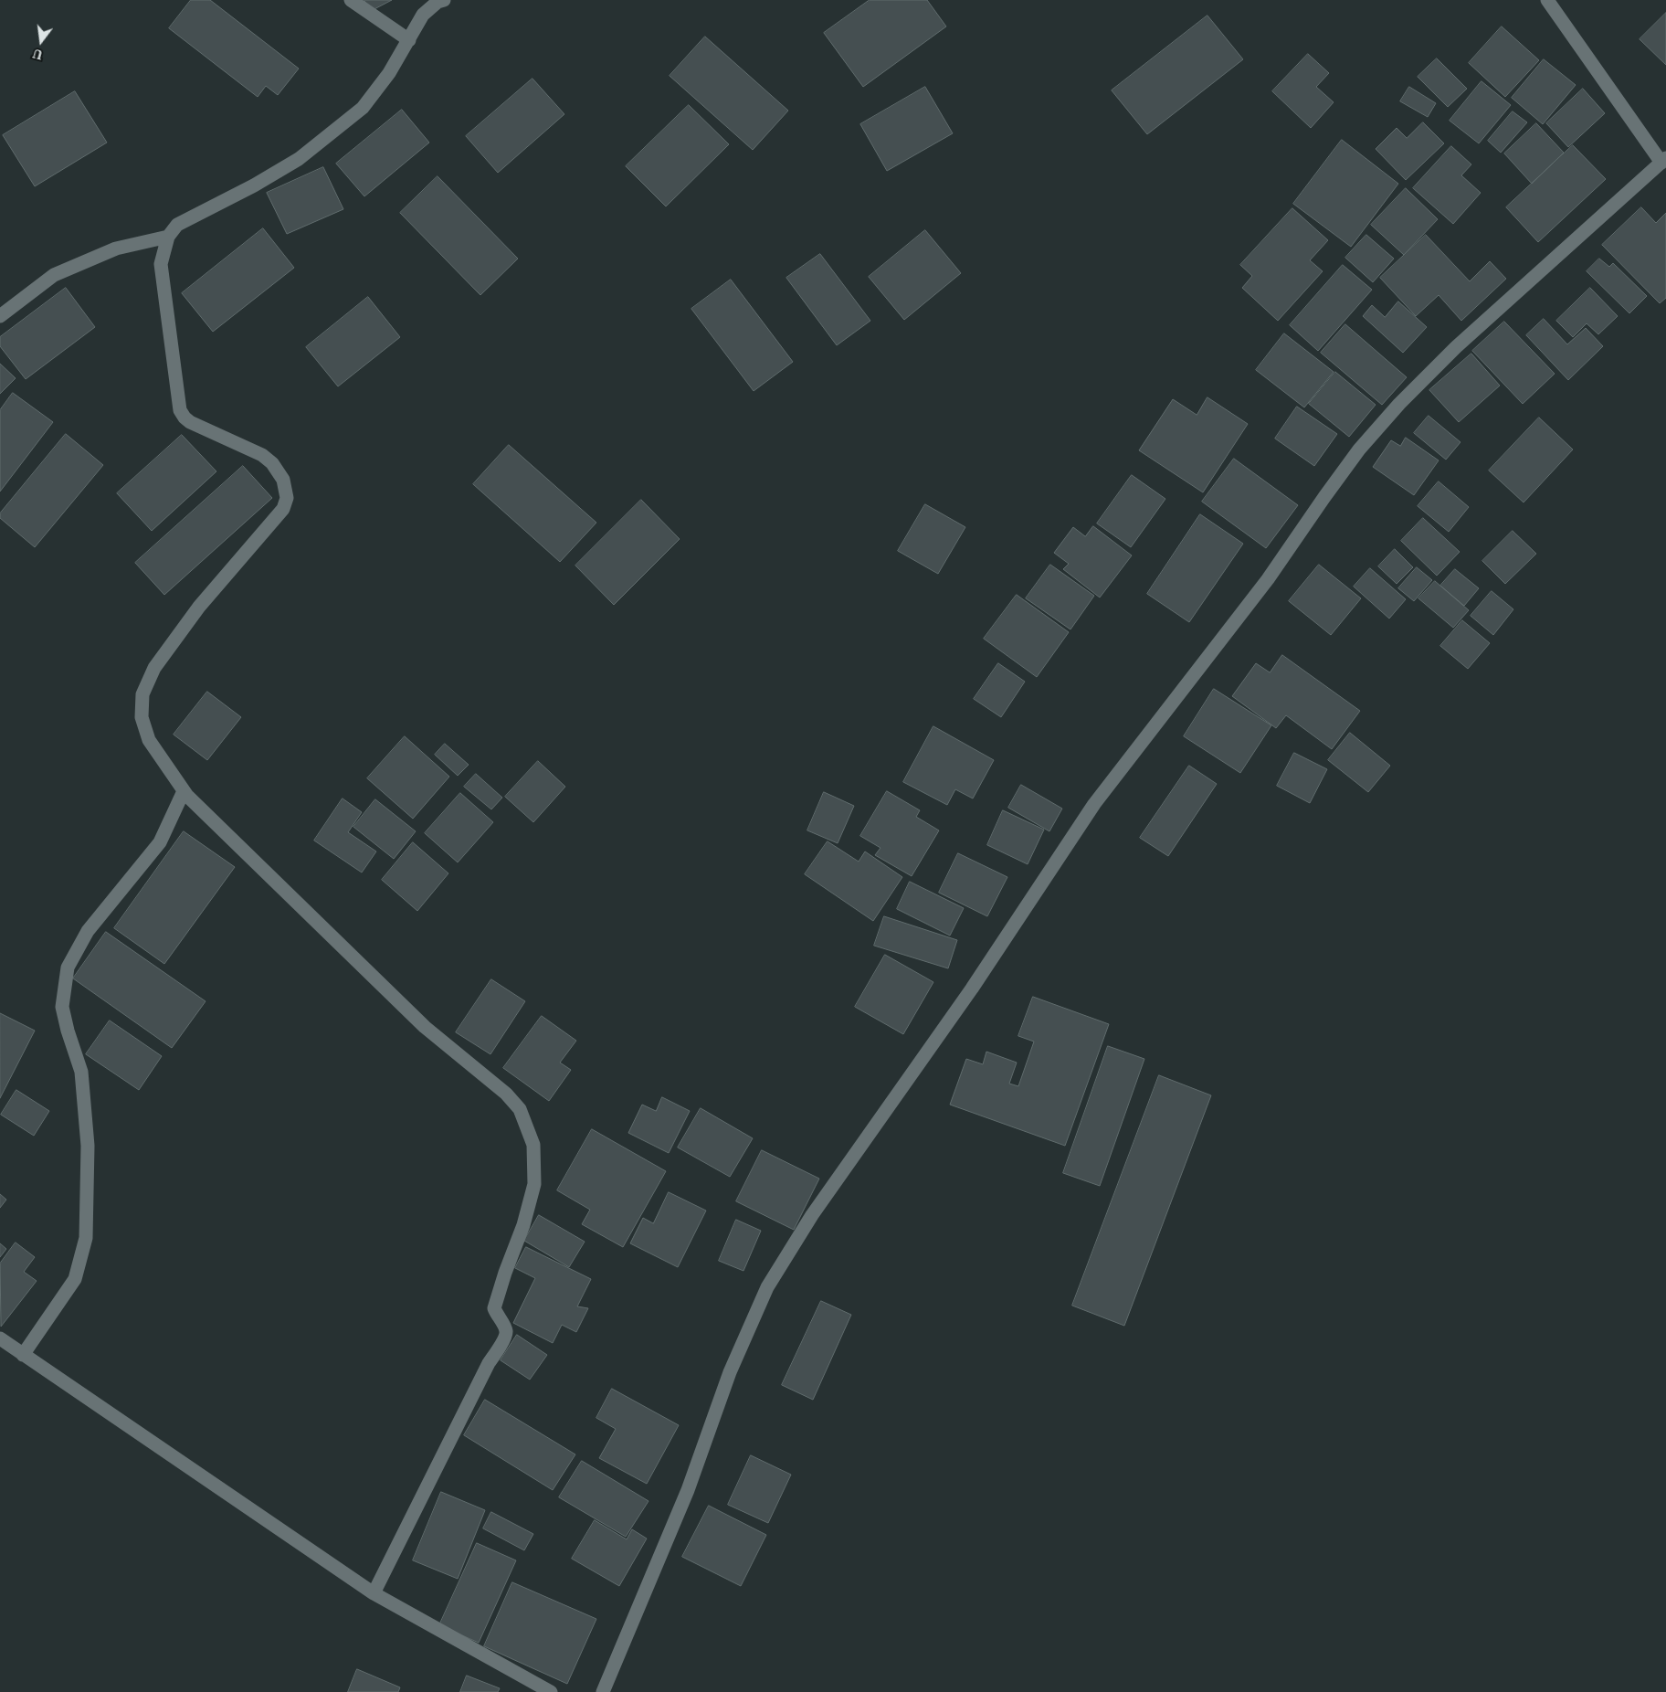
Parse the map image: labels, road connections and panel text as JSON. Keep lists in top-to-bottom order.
{
  "north": "bottom"
}
